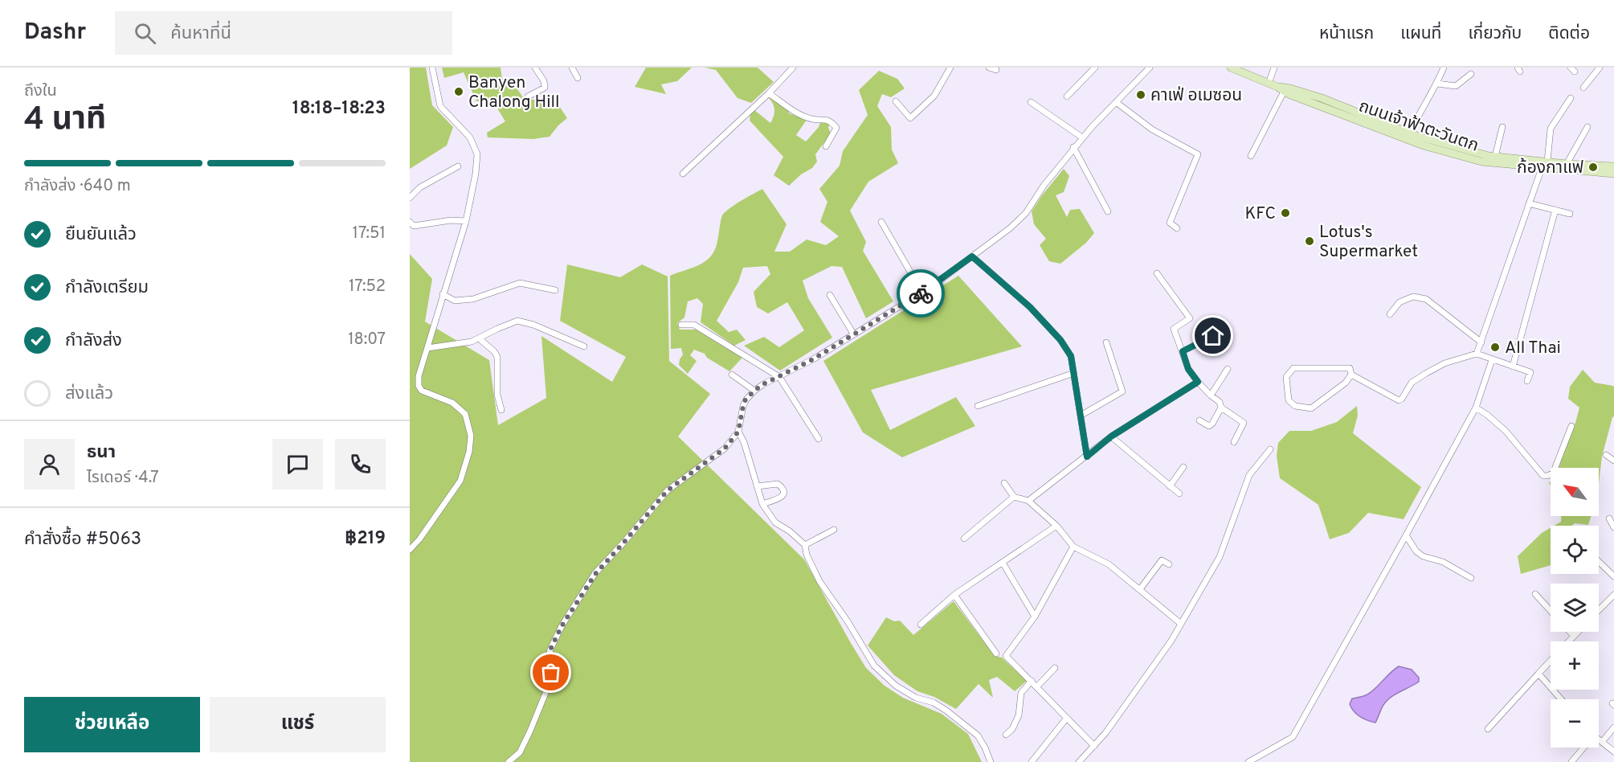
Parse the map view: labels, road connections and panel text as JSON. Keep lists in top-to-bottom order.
{
  "streets": {
    "main road": ["ถนนเจ้าฟ้าตะวันตก"]
  },
  "places": [
    "Banyen Chalong Hill",
    "คาเฟ่ อเมซอน",
    "ก้องกาแฟ",
    "KFC",
    "Lotus's Supermarket",
    "All Thai"
  ],
  "north": "top left",
  "page": {
    "header": "Dashr",
    "search": "ค้นหาที่นี่",
    "nav": [
      "หน้าแรก",
      "แผนที่",
      "เกี่ยวกับ",
      "ติดต่อ"
    ],
    "heading": ["4 นาที", "ถึงใน", "18:18–18:23"],
    "panel": [
      "ธนา",
      "ไรเดอร์ · 4.7",
      "คำสั่งซื้อ #5063",
      "฿219"
    ],
    "bar": "กำลังส่ง · 640 m",
    "list": [
      ["ยืนยันแล้ว", "17:51"],
      ["กำลังเตรียม", "17:52"],
      ["กำลังส่ง", "18:07"],
      "ส่งแล้ว"
    ],
    "map_buttons": ["+", "−"],
    "buttons": ["ช่วยเหลือ", "แชร์"]
  }
}
